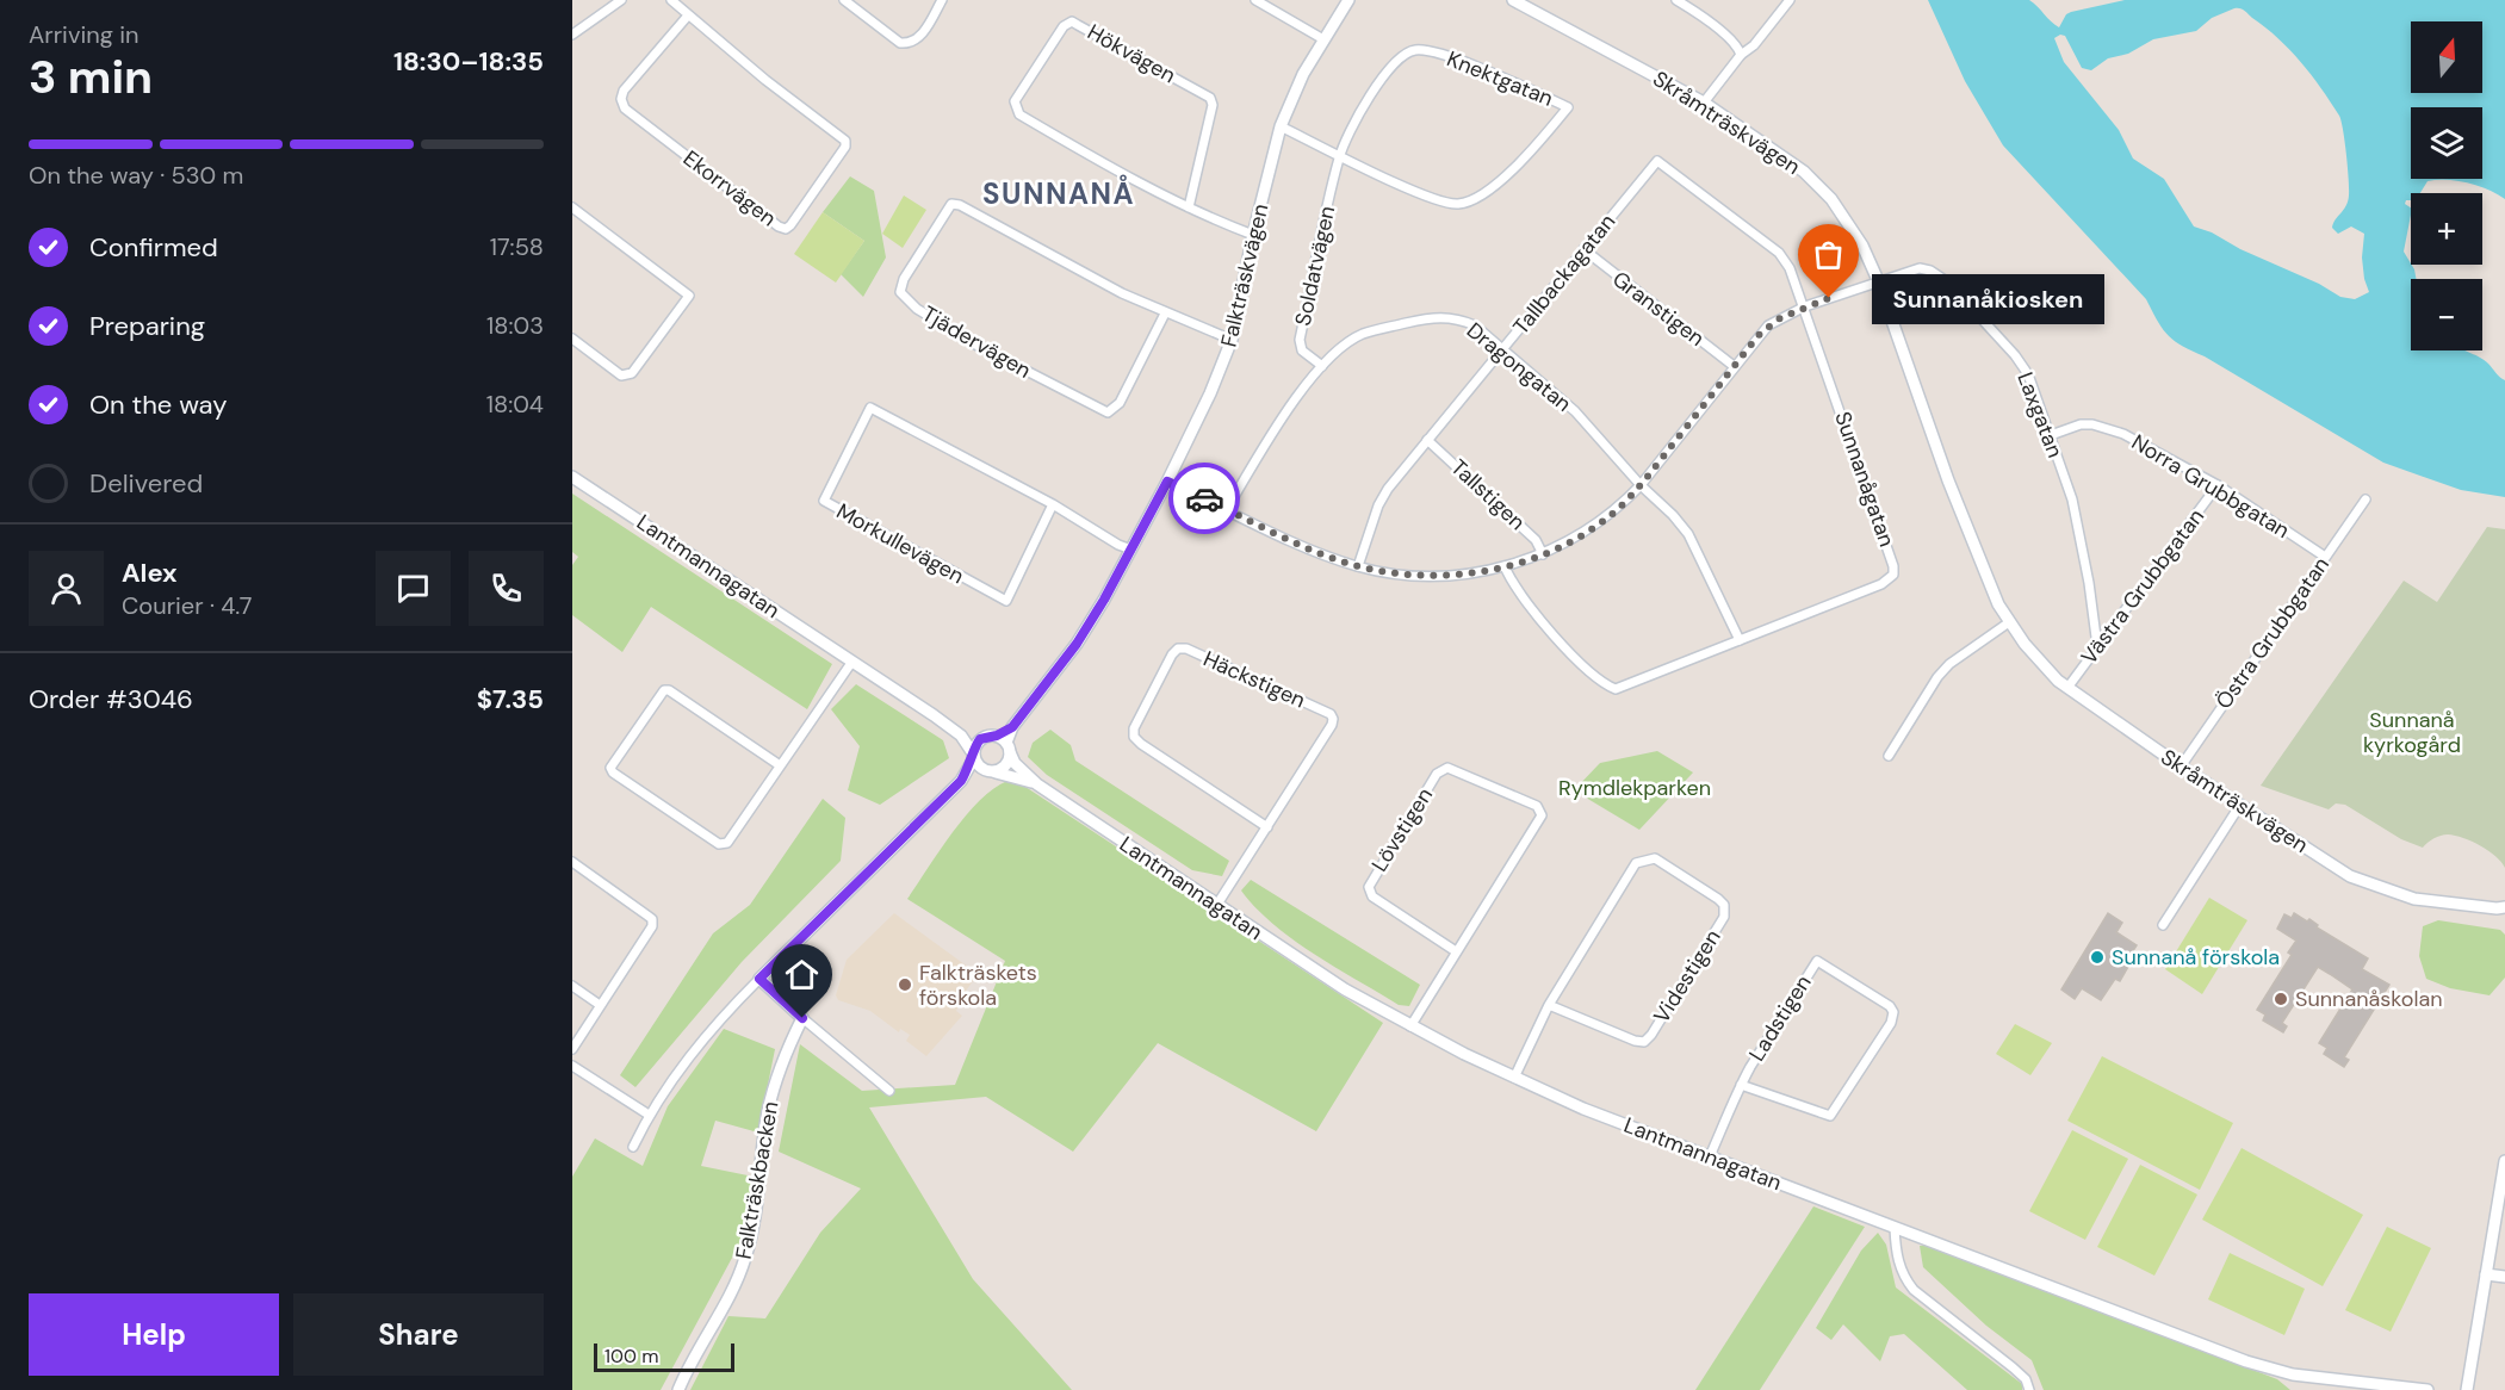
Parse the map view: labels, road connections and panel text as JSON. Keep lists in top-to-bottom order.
{
  "streets": {
    "street": [
      "Hökvägen",
      "Knektgatan",
      "Skråmträskvägen",
      "Ekorrvägen",
      "Soldatvägen",
      "Tallbackagatan",
      "Falkträskvägen",
      "Granstigen",
      "Tjädervägen",
      "Dragongatan",
      "Laxgatan",
      "Sunnanågatan",
      "Norra Grubbgatan",
      "Tallstigen",
      "Morkullevägen",
      "Lantmannagatan",
      "Västra Grubbgatan",
      "Östra Grubbgatan",
      "Häckstigen",
      "Lövstigen",
      "Videstigen",
      "Ladstigen",
      "Falkträskbacken"
    ]
  },
  "crossings": [
    ["Hökvägen", "Falkträskvägen"],
    ["Knektgatan", "Soldatvägen"],
    ["Knektgatan", "Falkträskvägen"],
    ["Skråmträskvägen", "Laxgatan"],
    ["Skråmträskvägen", "Västra Grubbgatan"],
    ["Skråmträskvägen", "Östra Grubbgatan"],
    ["Soldatvägen", "Dragongatan"],
    ["Tallbackagatan", "Granstigen"],
    ["Tallbackagatan", "Dragongatan"],
    ["Tallbackagatan", "Laxgatan"],
    ["Tallbackagatan", "Sunnanågatan"],
    ["Tallbackagatan", "Tallstigen"],
    ["Falkträskvägen", "Tjädervägen"],
    ["Falkträskvägen", "Laxgatan"],
    ["Falkträskvägen", "Morkullevägen"],
    ["Falkträskvägen", "Lantmannagatan"],
    ["Granstigen", "Laxgatan"],
    ["Dragongatan", "Laxgatan"],
    ["Dragongatan", "Sunnanågatan"],
    ["Laxgatan", "Sunnanågatan"],
    ["Laxgatan", "Norra Grubbgatan"],
    ["Laxgatan", "Tallstigen"],
    ["Laxgatan", "Västra Grubbgatan"],
    ["Norra Grubbgatan", "Västra Grubbgatan"],
    ["Norra Grubbgatan", "Östra Grubbgatan"],
    ["Lantmannagatan", "Häckstigen"],
    ["Lantmannagatan", "Lövstigen"],
    ["Lantmannagatan", "Videstigen"],
    ["Lantmannagatan", "Ladstigen"]
  ],
  "districts": ["SUNNANÅ"],
  "parks": ["Sunnanå kyrkogård", "Rymdlekparken"],
  "places": [
    "Sunnanåkiosken",
    "Sunnanå förskola",
    "Falkträskets förskola",
    "Sunnanåskolan"
  ],
  "scale_bar": "100 m",
  "north": "top",
  "page": {
    "heading": ["3 min", "Arriving in", "18:30–18:35"],
    "panel": [
      "Alex",
      "Courier · 4.7",
      "Order #3046",
      "$7.35"
    ],
    "map_buttons": ["+", "−"],
    "bar": "On the way · 530 m",
    "list": [
      ["Confirmed", "17:58"],
      ["Preparing", "18:03"],
      ["On the way", "18:04"],
      "Delivered"
    ],
    "bubble": "Sunnanåkiosken",
    "buttons": ["Help", "Share"],
    "scale": "100 m"
  }
}
